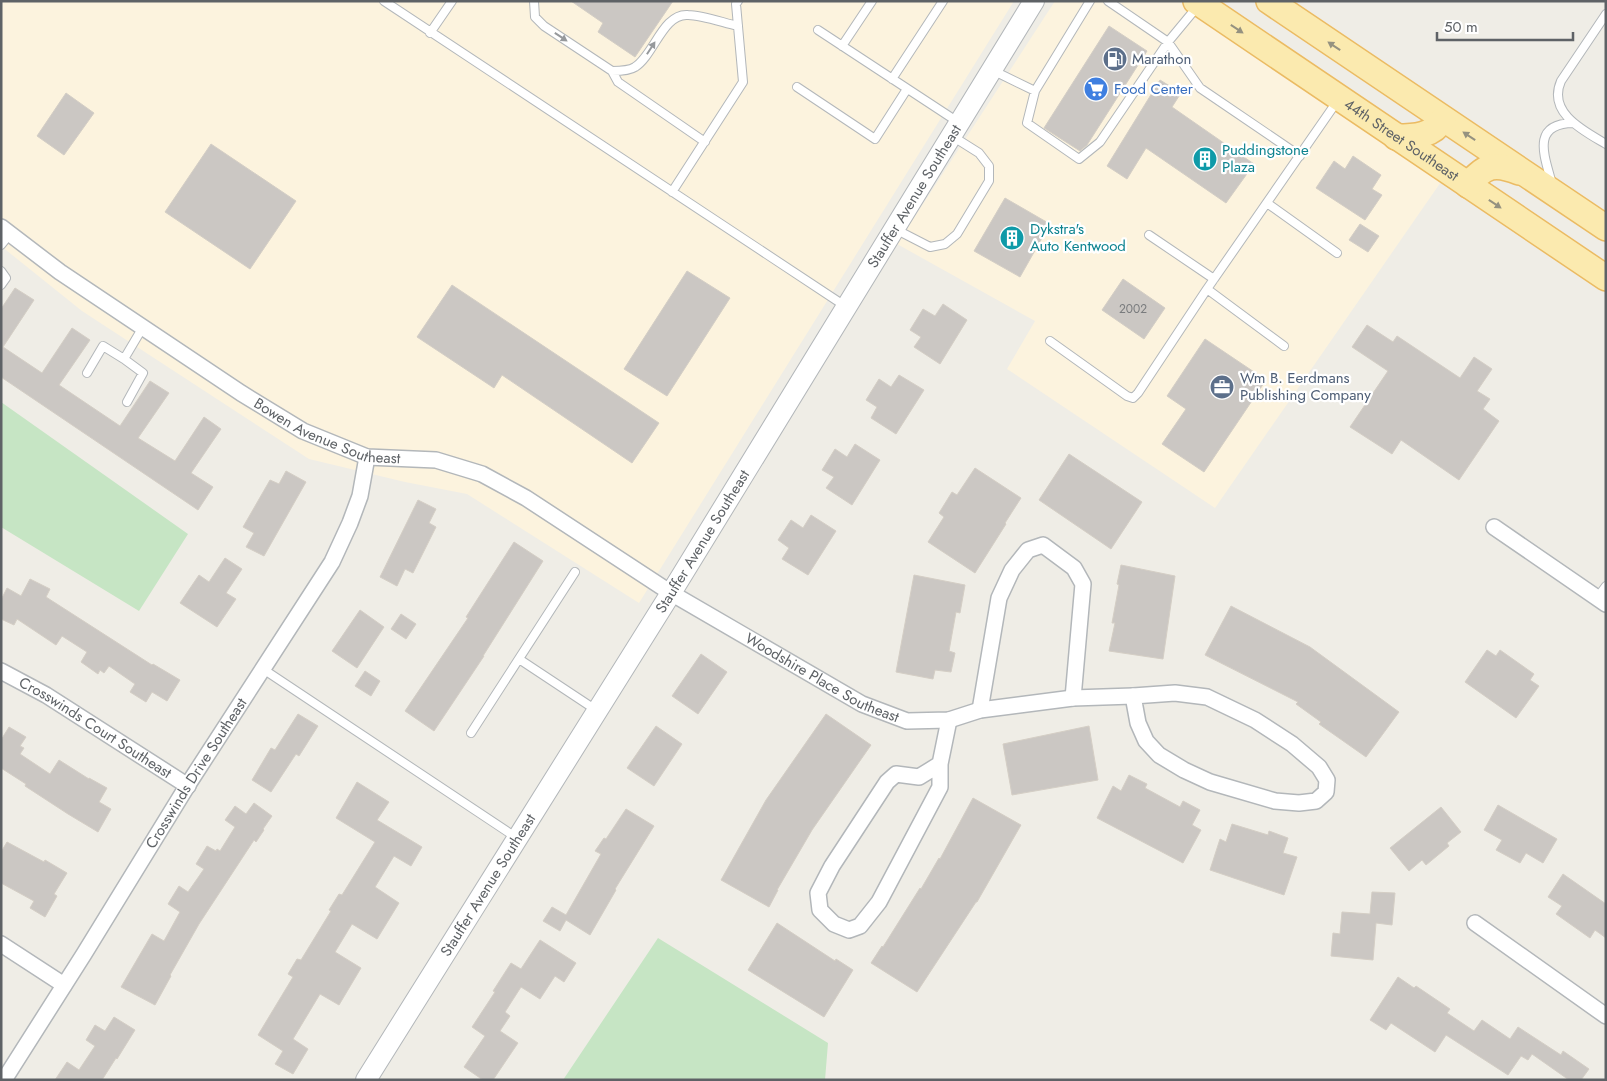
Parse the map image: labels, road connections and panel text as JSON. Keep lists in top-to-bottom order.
{
  "streets": {
    "main road": ["44th Street Southeast"],
    "street": [
      "Stauffer Avenue Southeast",
      "Bowen Avenue Southeast",
      "Woodshire Place Southeast",
      "Crosswinds Court Southeast",
      "Crosswinds Drive Southeast"
    ]
  },
  "crossings": [
    ["Stauffer Avenue Southeast", "Bowen Avenue Southeast"],
    ["Stauffer Avenue Southeast", "Woodshire Place Southeast"],
    ["Bowen Avenue Southeast", "Woodshire Place Southeast"],
    ["Bowen Avenue Southeast", "Crosswinds Drive Southeast"],
    ["Crosswinds Court Southeast", "Crosswinds Drive Southeast"]
  ],
  "places": {
    "fuel station": ["Marathon"],
    "supermarket": ["Food Center"],
    "building": ["Puddingstone Plaza", "Dykstra's Auto Kentwood"],
    "office": ["Wm B. Eerdmans Publishing Company"]
  },
  "house_numbers": ["2002"],
  "scale_bar": "50 m"
}
